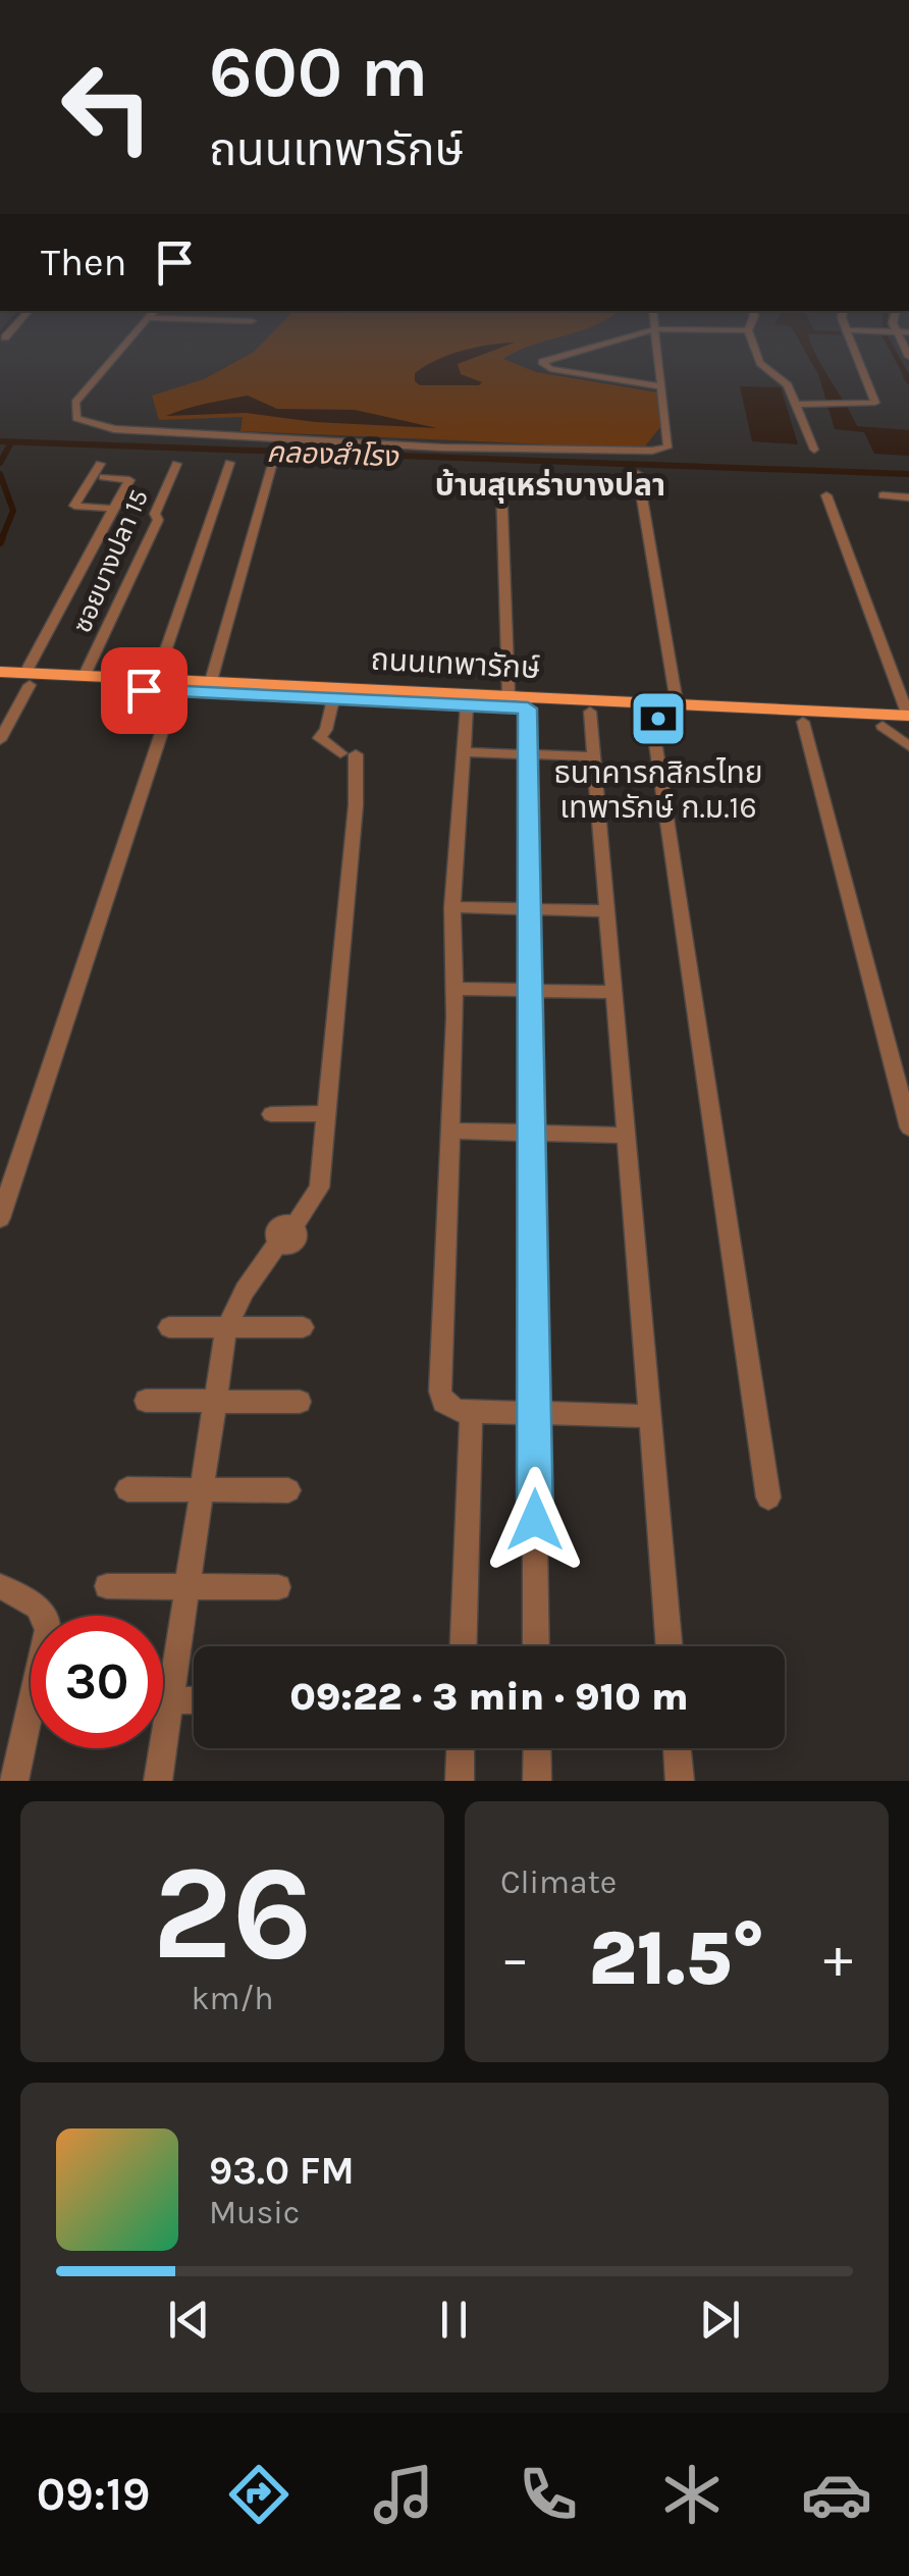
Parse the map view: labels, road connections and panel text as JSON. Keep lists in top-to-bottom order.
{
  "streets": {
    "main road": ["ถนนเทพารักษ์"],
    "street": ["ซอยบางปลา 15"]
  },
  "crossings": [
    ["ซอยบางปลา 15", "ถนนเทพารักษ์"]
  ],
  "districts": ["บ้านสุเหร่าบางปลา"],
  "water": ["คลองสำโรง"],
  "places": {
    "bank": ["ธนาคารกสิกรไทย เทพารักษ์ ก.ม.16"]
  },
  "page": {
    "turn": ["600 m", "ถนนเทพารักษ์"],
    "then": "Then",
    "limit": "30",
    "trip": "09:22 · 3 min · 910 m",
    "tile": [
      ["26", "km/h"],
      "Climate"
    ],
    "heat": ["−", "21.5°", "+"],
    "song": ["93.0 FM", "Music"],
    "tabs": "09:19"
  }
}
